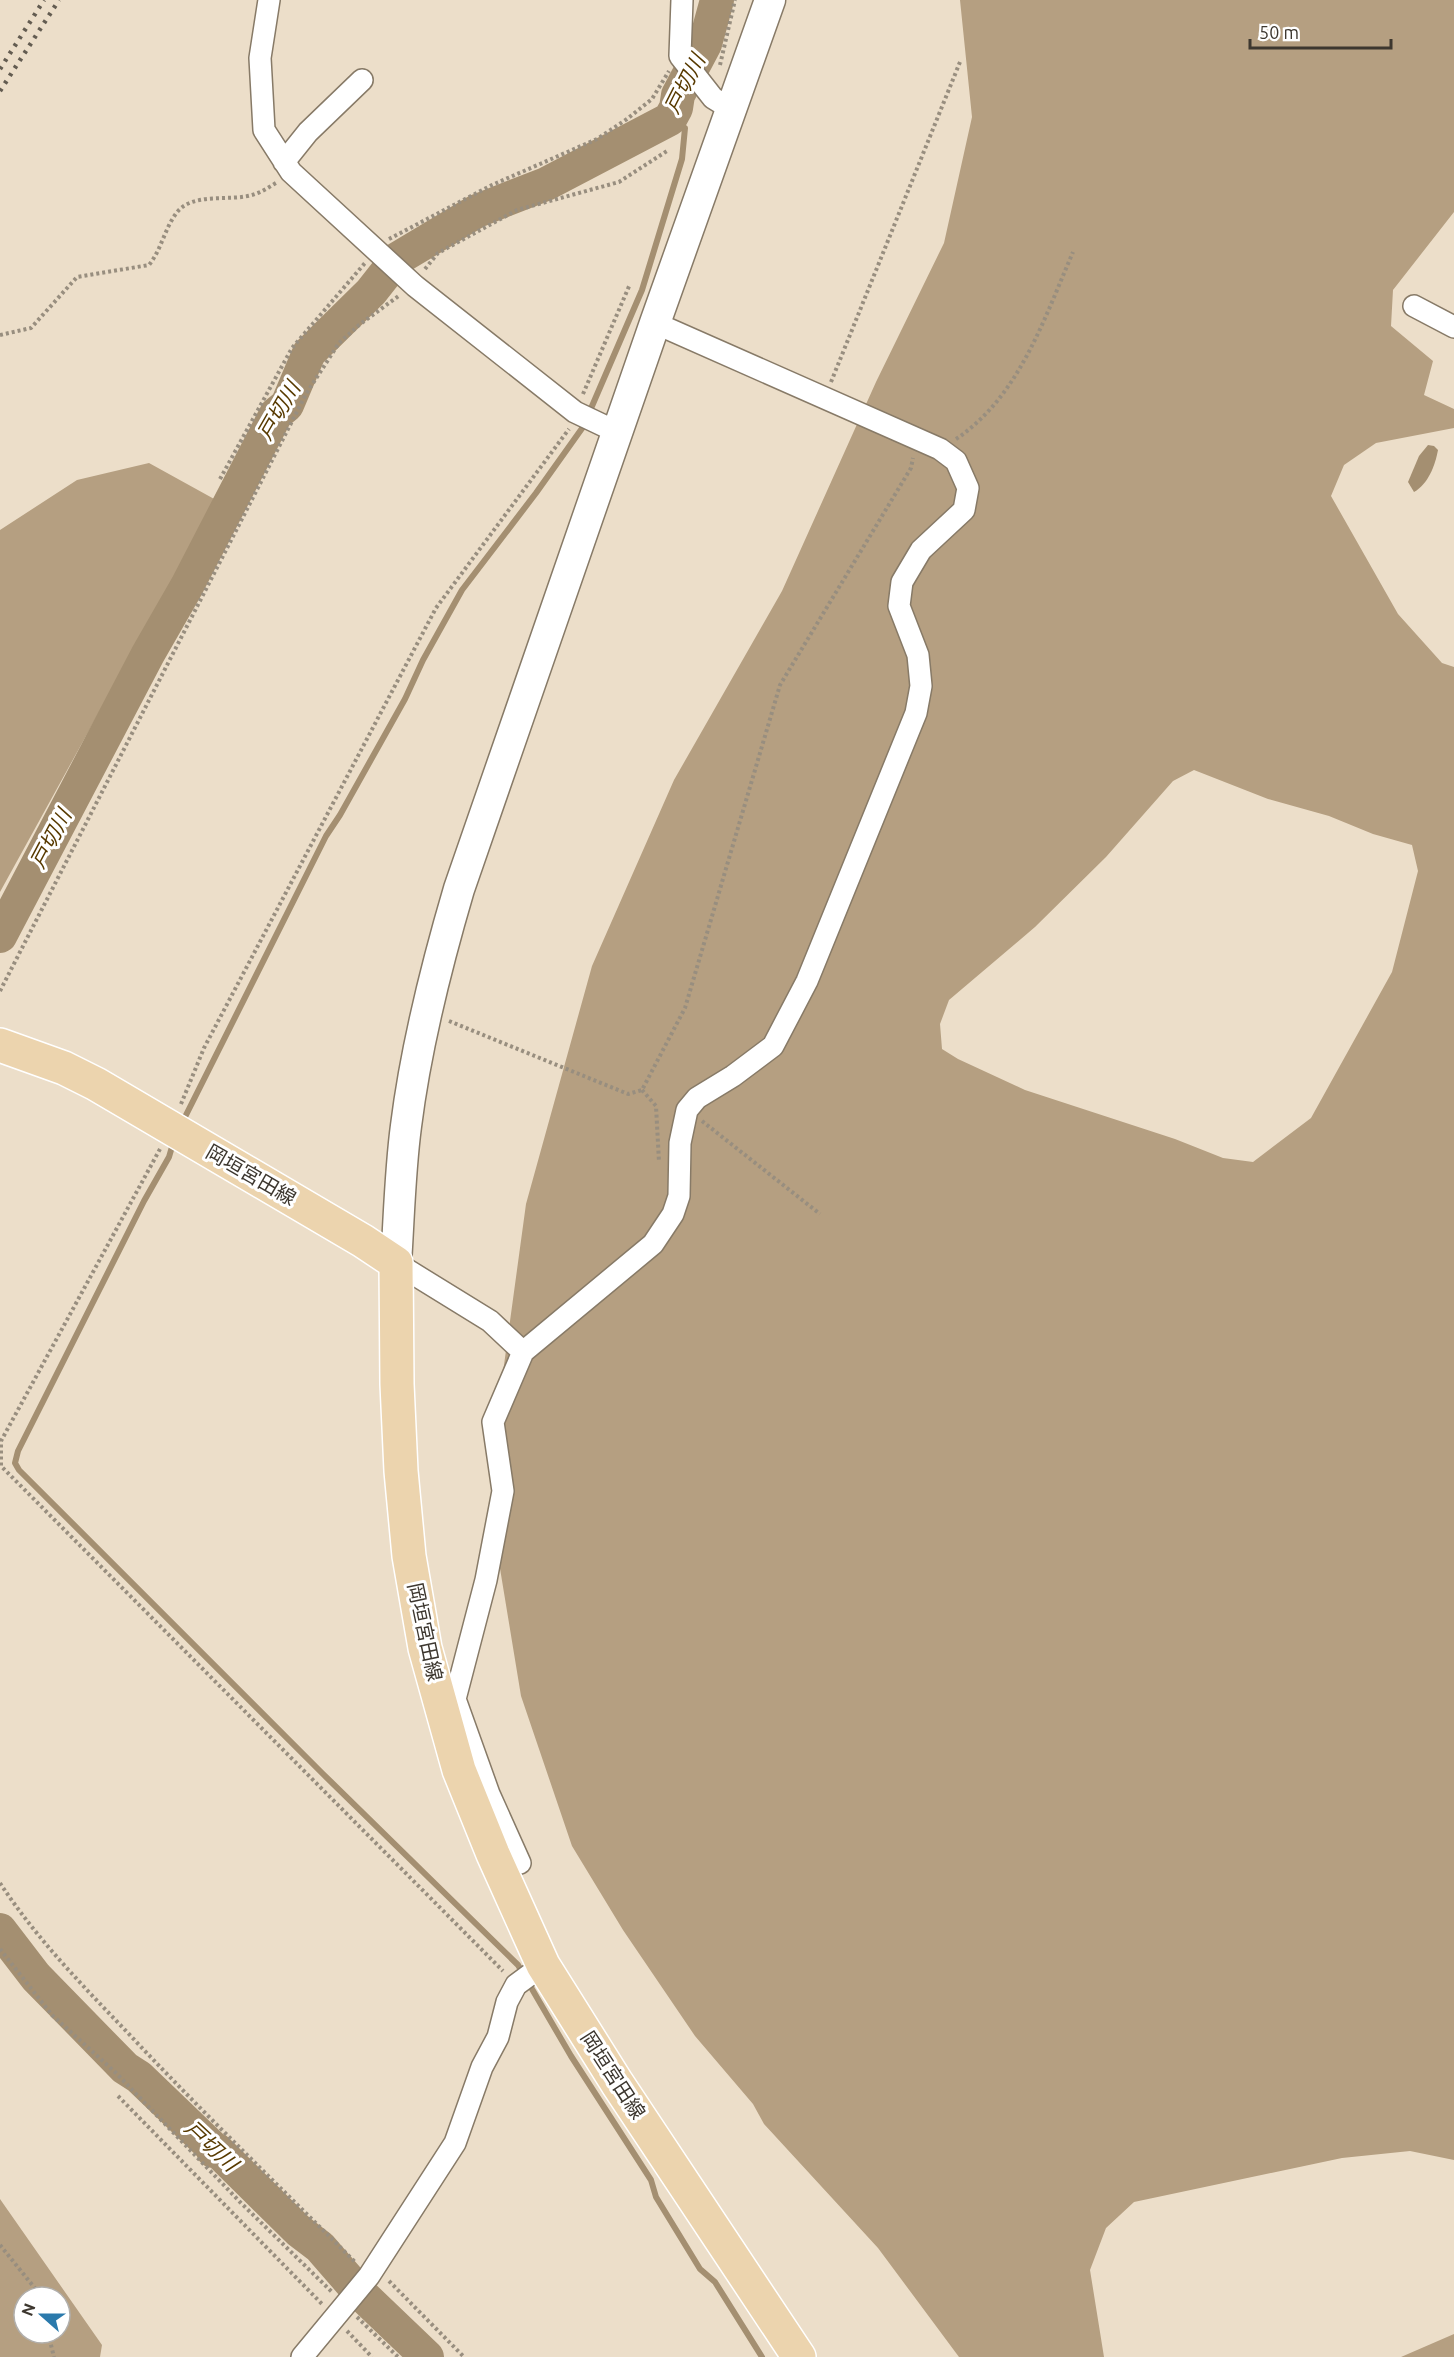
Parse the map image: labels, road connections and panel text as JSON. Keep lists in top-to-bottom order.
{
  "streets": {
    "main road": ["岡垣宮田線"]
  },
  "water": ["戸切川"],
  "scale_bar": "50 m",
  "north": "left"
}
